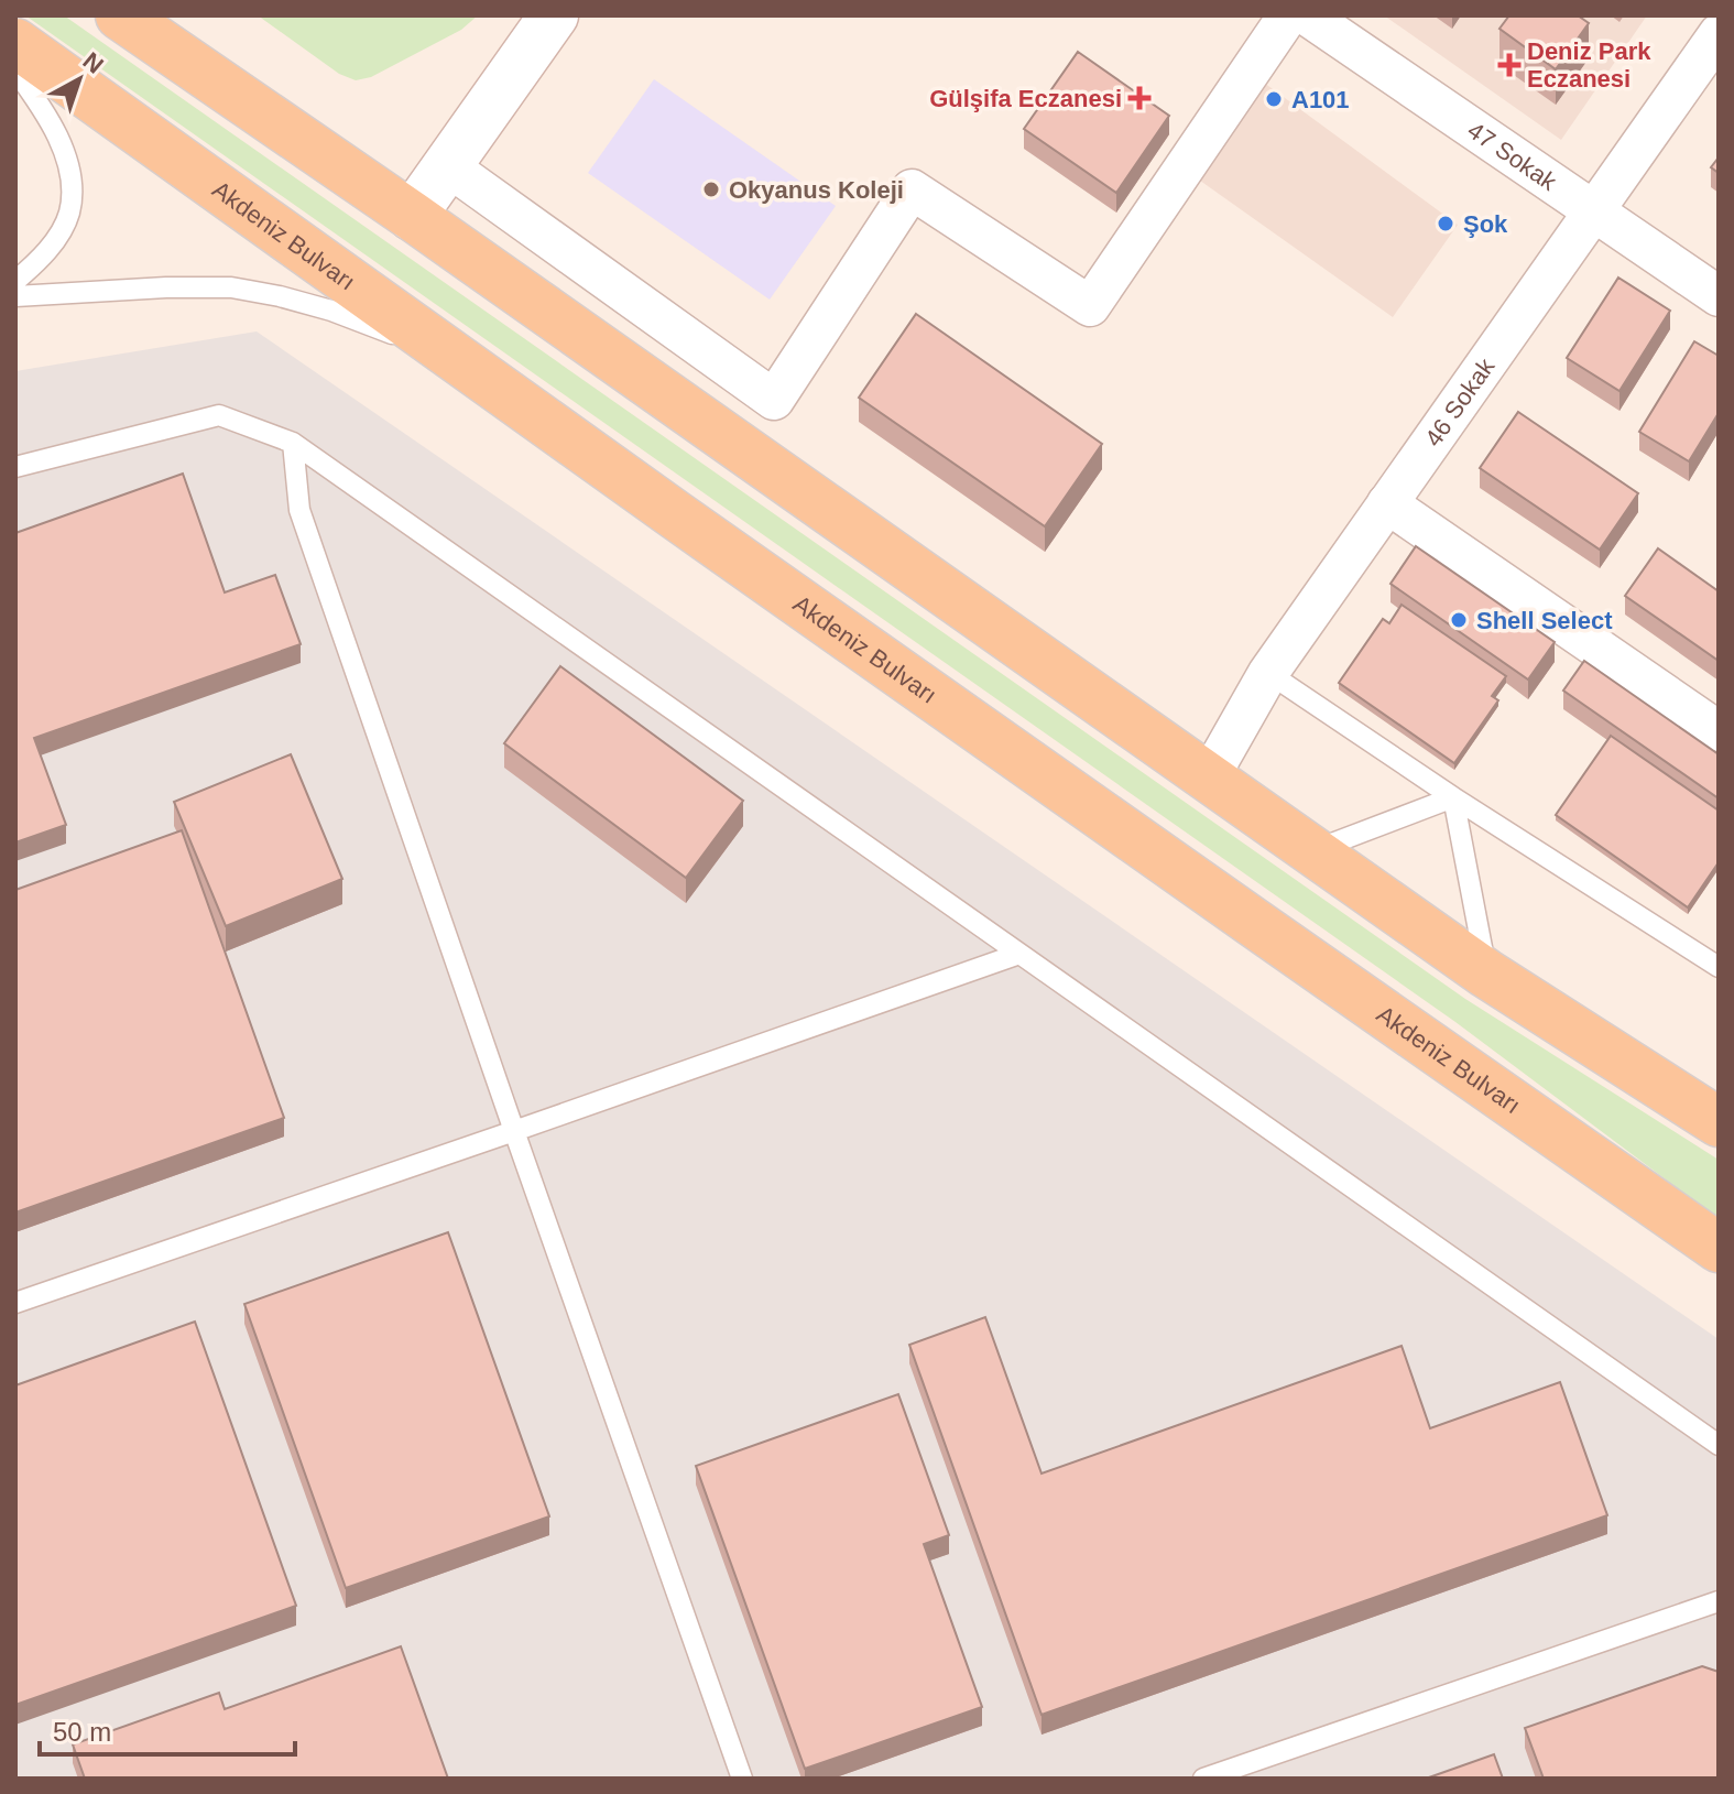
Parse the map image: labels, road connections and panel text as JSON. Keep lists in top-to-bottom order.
{
  "streets": {
    "main road": ["Akdeniz Bulvarı"],
    "street": ["47 Sokak", "46 Sokak"]
  },
  "crossings": [
    ["47 Sokak", "46 Sokak"]
  ],
  "places": {
    "health": ["Deniz Park Eczanesi", "Gülşifa Eczanesi"],
    "other": [
      "A101",
      "Okyanus Koleji",
      "Şok",
      "Shell Select"
    ]
  },
  "scale_bar": "50 m",
  "north": "top right"
}
